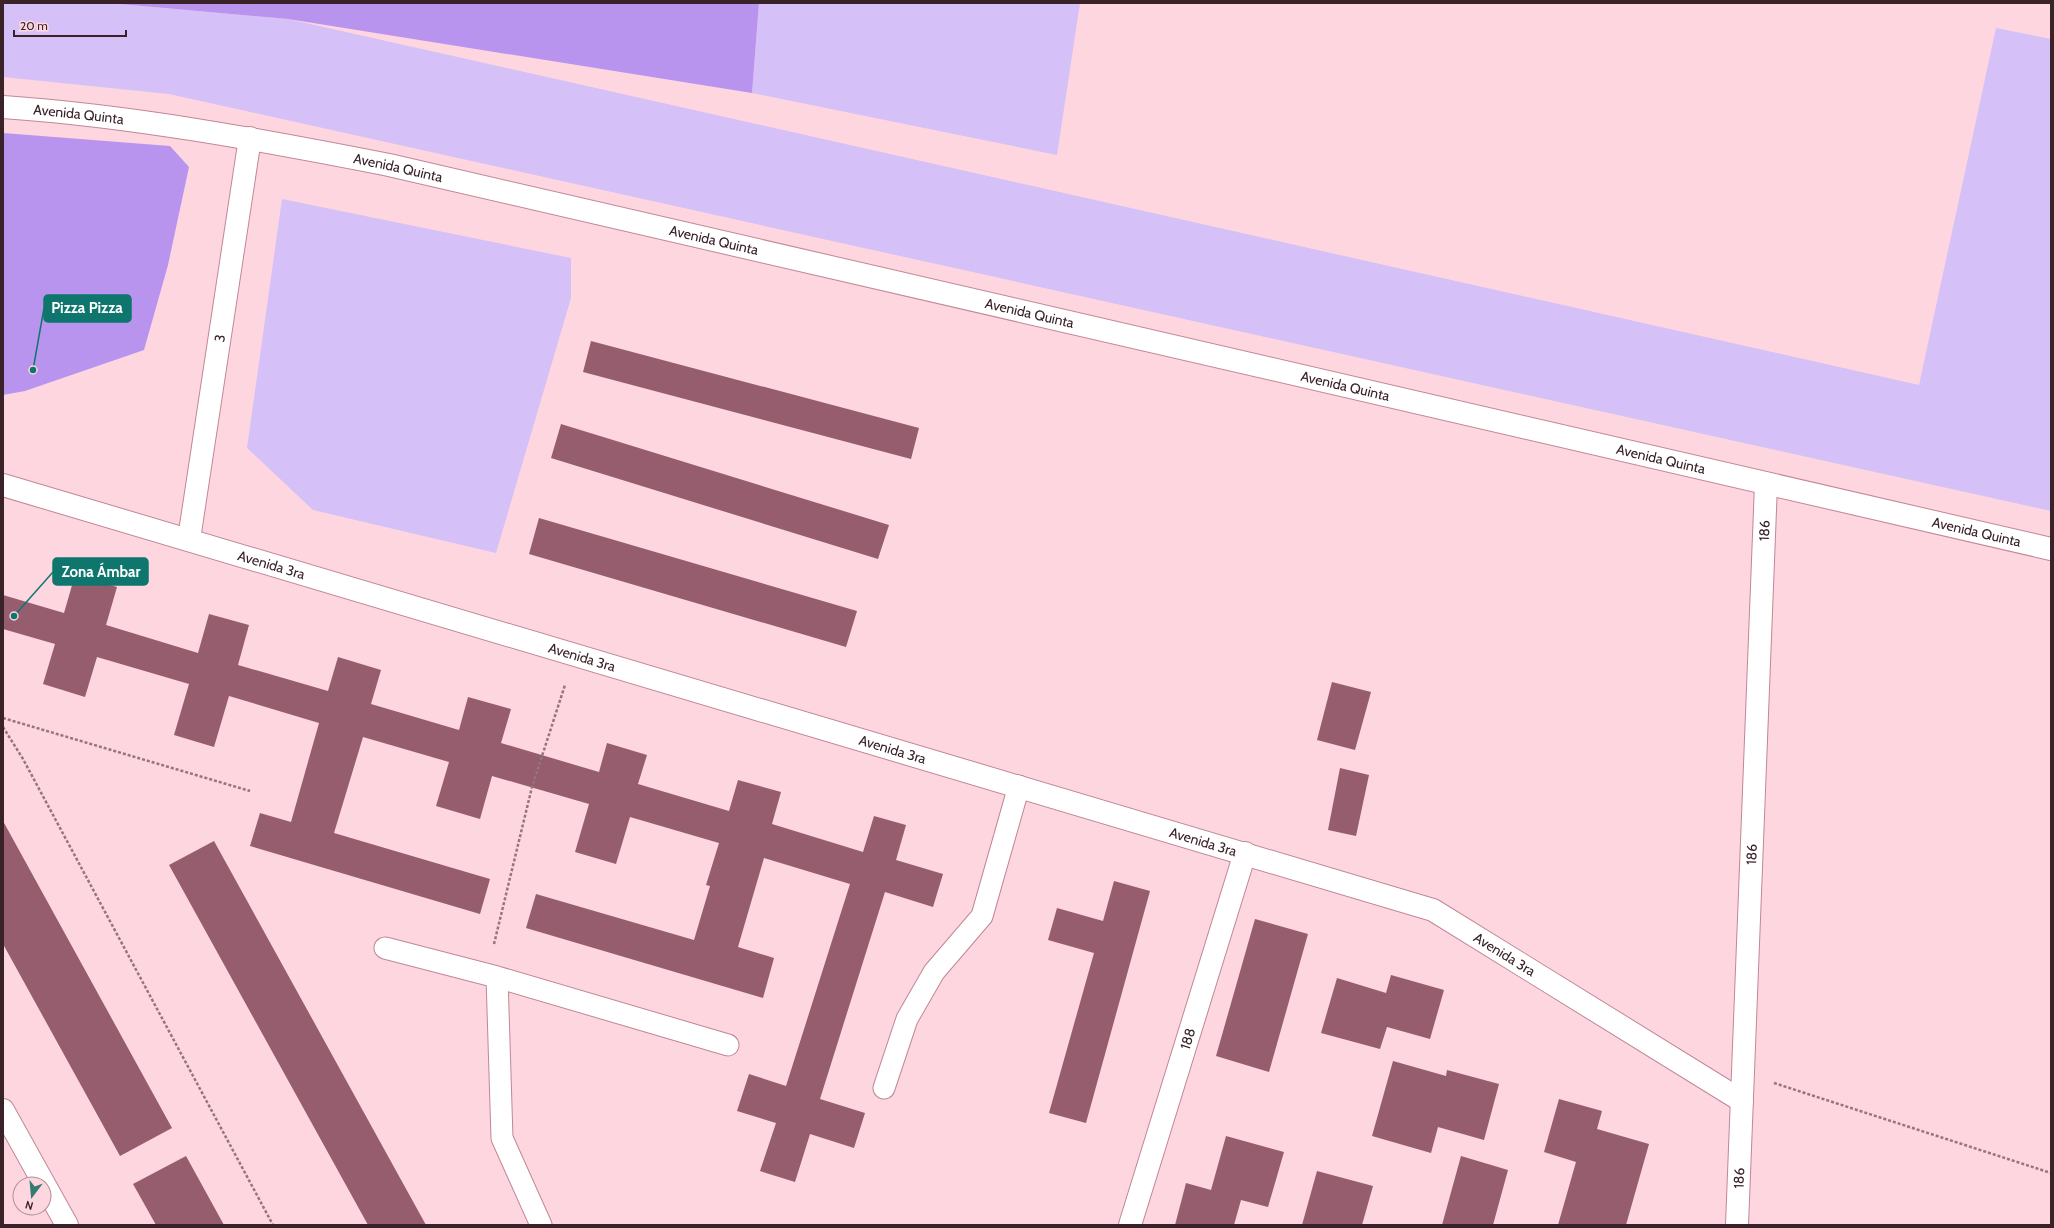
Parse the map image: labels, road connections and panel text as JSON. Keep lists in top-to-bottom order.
{
  "streets": {
    "street": [
      "Avenida Quinta",
      "3",
      "186",
      "Avenida 3ra",
      "188"
    ]
  },
  "crossings": [
    ["Avenida Quinta", "3"],
    ["Avenida Quinta", "186"],
    ["3", "Avenida 3ra"],
    ["186", "Avenida 3ra"],
    ["Avenida 3ra", "188"]
  ],
  "places": ["Pizza Pizza", "Zona Ámbar"],
  "scale_bar": "20 m",
  "north": "bottom"
}
